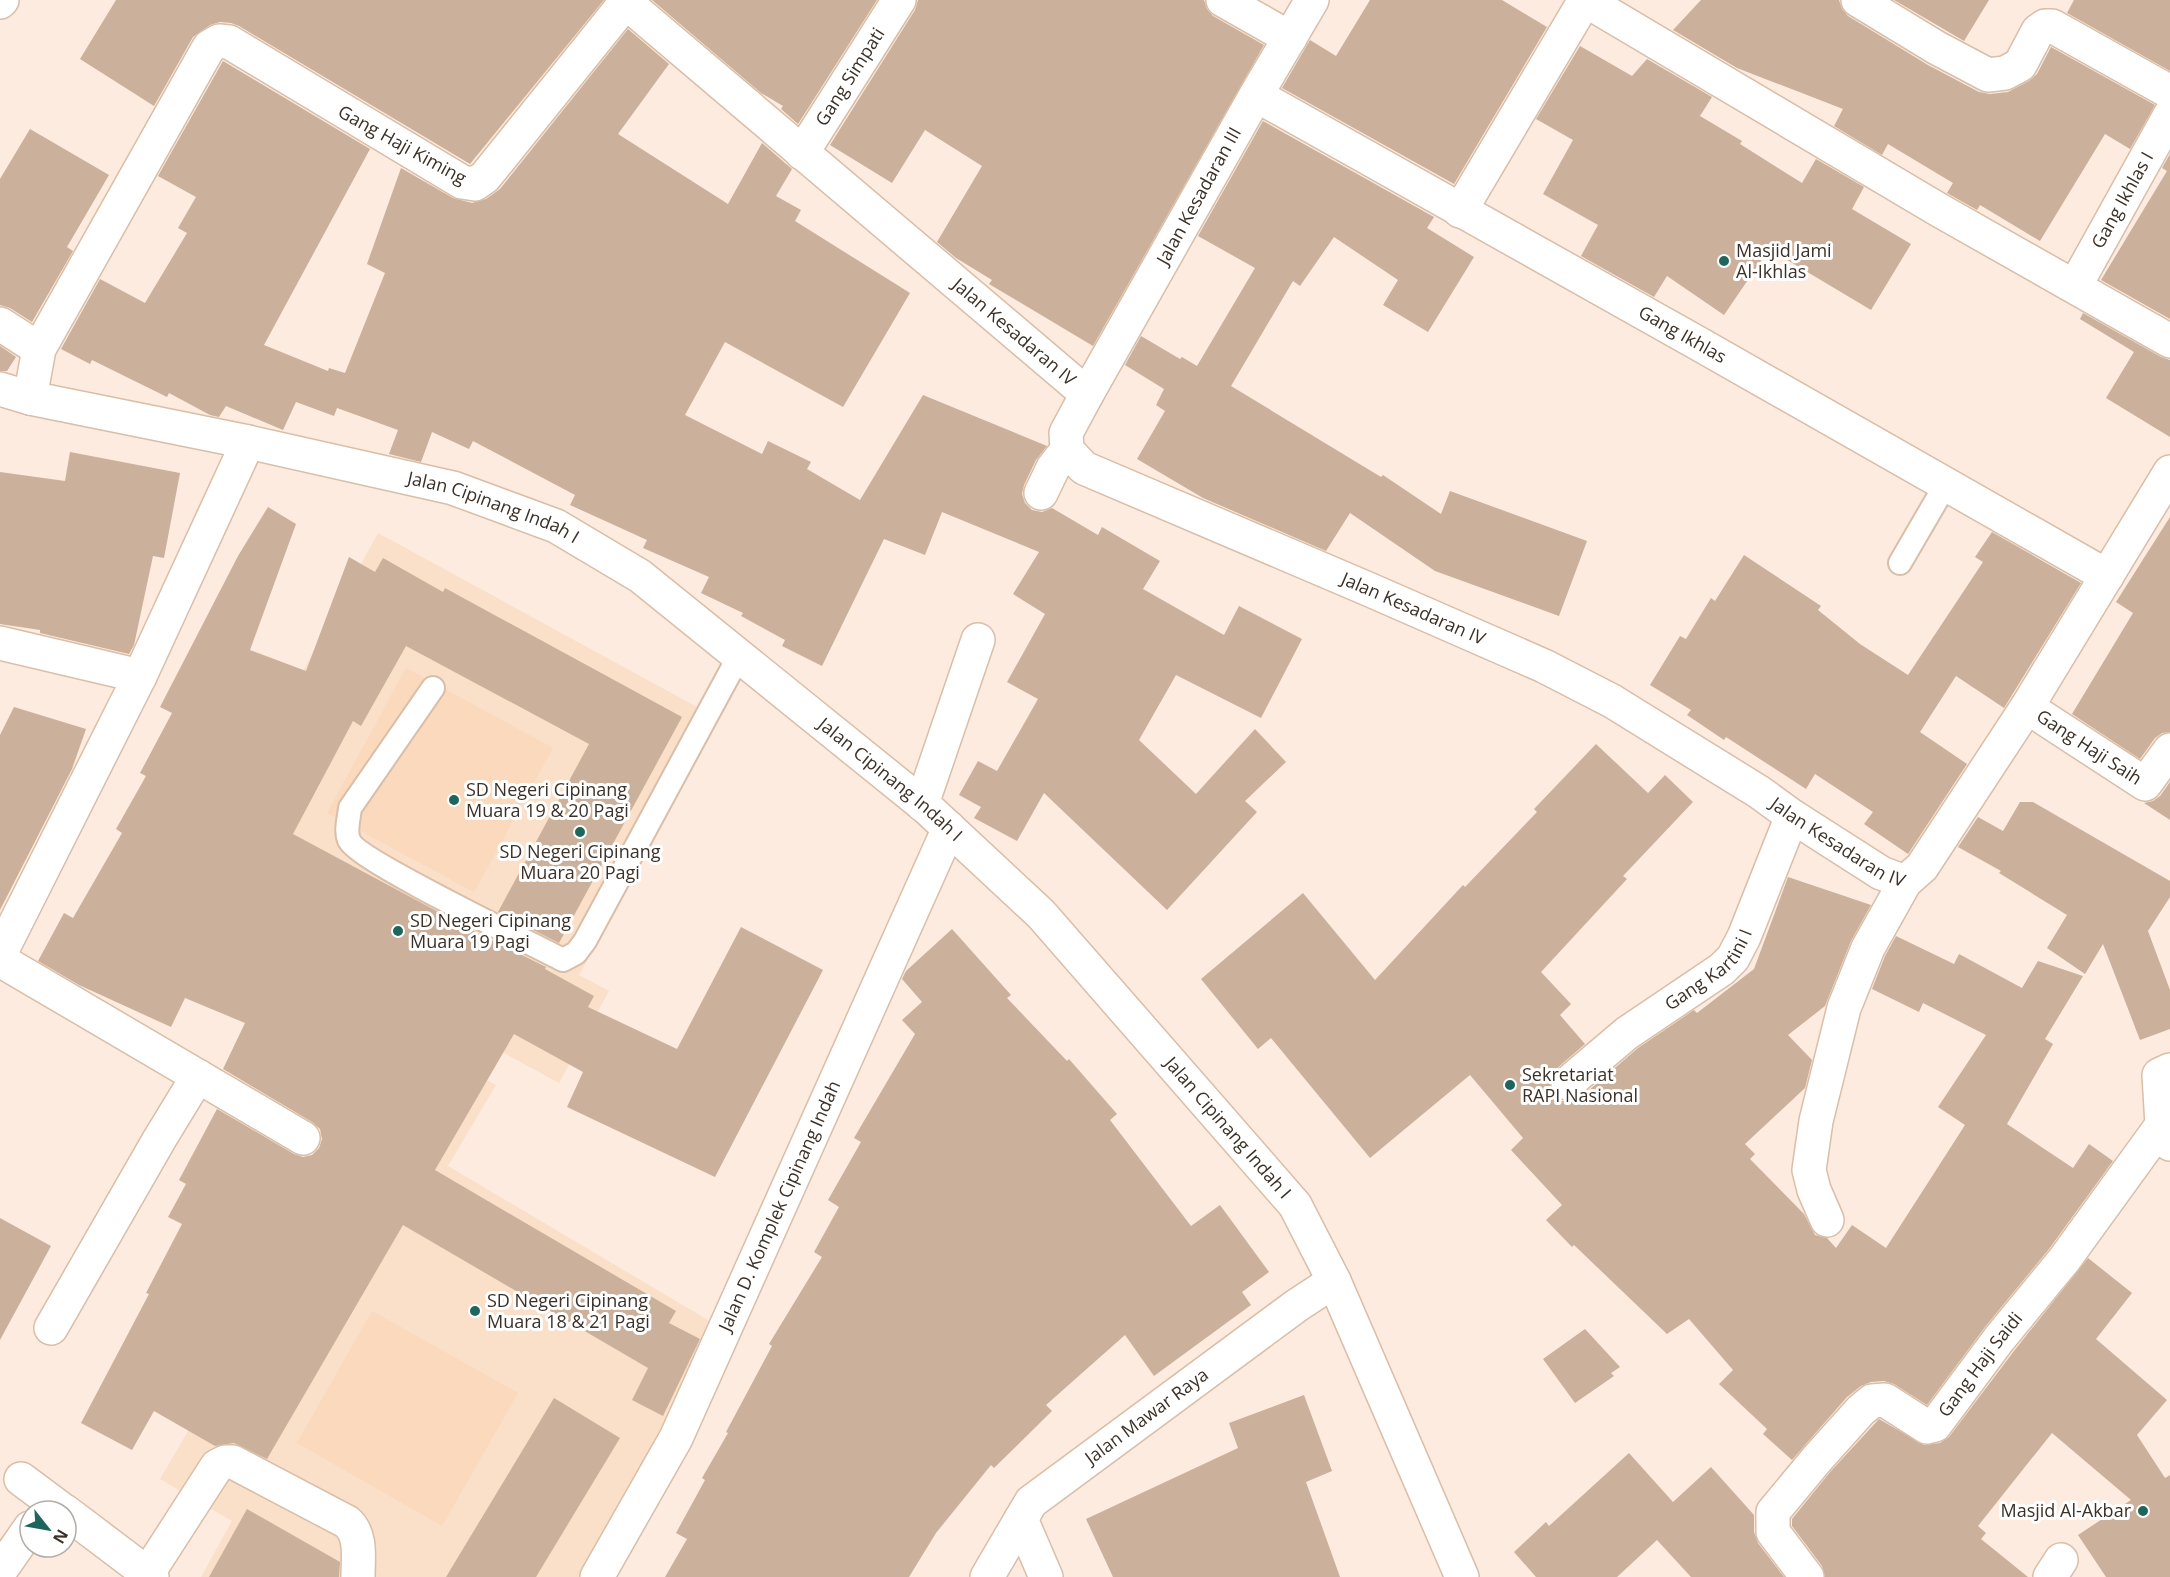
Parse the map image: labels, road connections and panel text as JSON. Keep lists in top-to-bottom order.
{
  "streets": {
    "street": [
      "Gang Simpati",
      "Gang Haji Kiming",
      "Jalan Kesadaran III",
      "Gang Ikhlas I",
      "Jalan Kesadaran IV",
      "Gang Ikhlas",
      "Jalan Cipinang Indah I",
      "Gang Haji Saih",
      "Gang Kartini I",
      "Jalan D. Komplek Cipinang Indah",
      "Gang Haji Saidi",
      "Jalan Mawar Raya"
    ]
  },
  "crossings": [
    ["Gang Simpati", "Jalan Kesadaran IV"],
    ["Gang Haji Kiming", "Jalan Kesadaran IV"],
    ["Jalan Kesadaran III", "Jalan Kesadaran IV"],
    ["Jalan Kesadaran III", "Gang Ikhlas"],
    ["Jalan Kesadaran IV", "Gang Ikhlas"],
    ["Jalan Kesadaran IV", "Gang Haji Saih"],
    ["Jalan Kesadaran IV", "Gang Kartini I"],
    ["Jalan Cipinang Indah I", "Jalan D. Komplek Cipinang Indah"],
    ["Jalan Cipinang Indah I", "Jalan Mawar Raya"]
  ],
  "places": [
    "Masjid Jami Al-Ikhlas",
    "SD Negeri Cipinang Muara 19 & 20 Pagi",
    "SD Negeri Cipinang Muara 20 Pagi",
    "SD Negeri Cipinang Muara 19 Pagi",
    "Sekretariat RAPI Nasional",
    "SD Negeri Cipinang Muara 18 & 21 Pagi",
    "Masjid Al-Akbar"
  ],
  "north": "bottom right"
}
